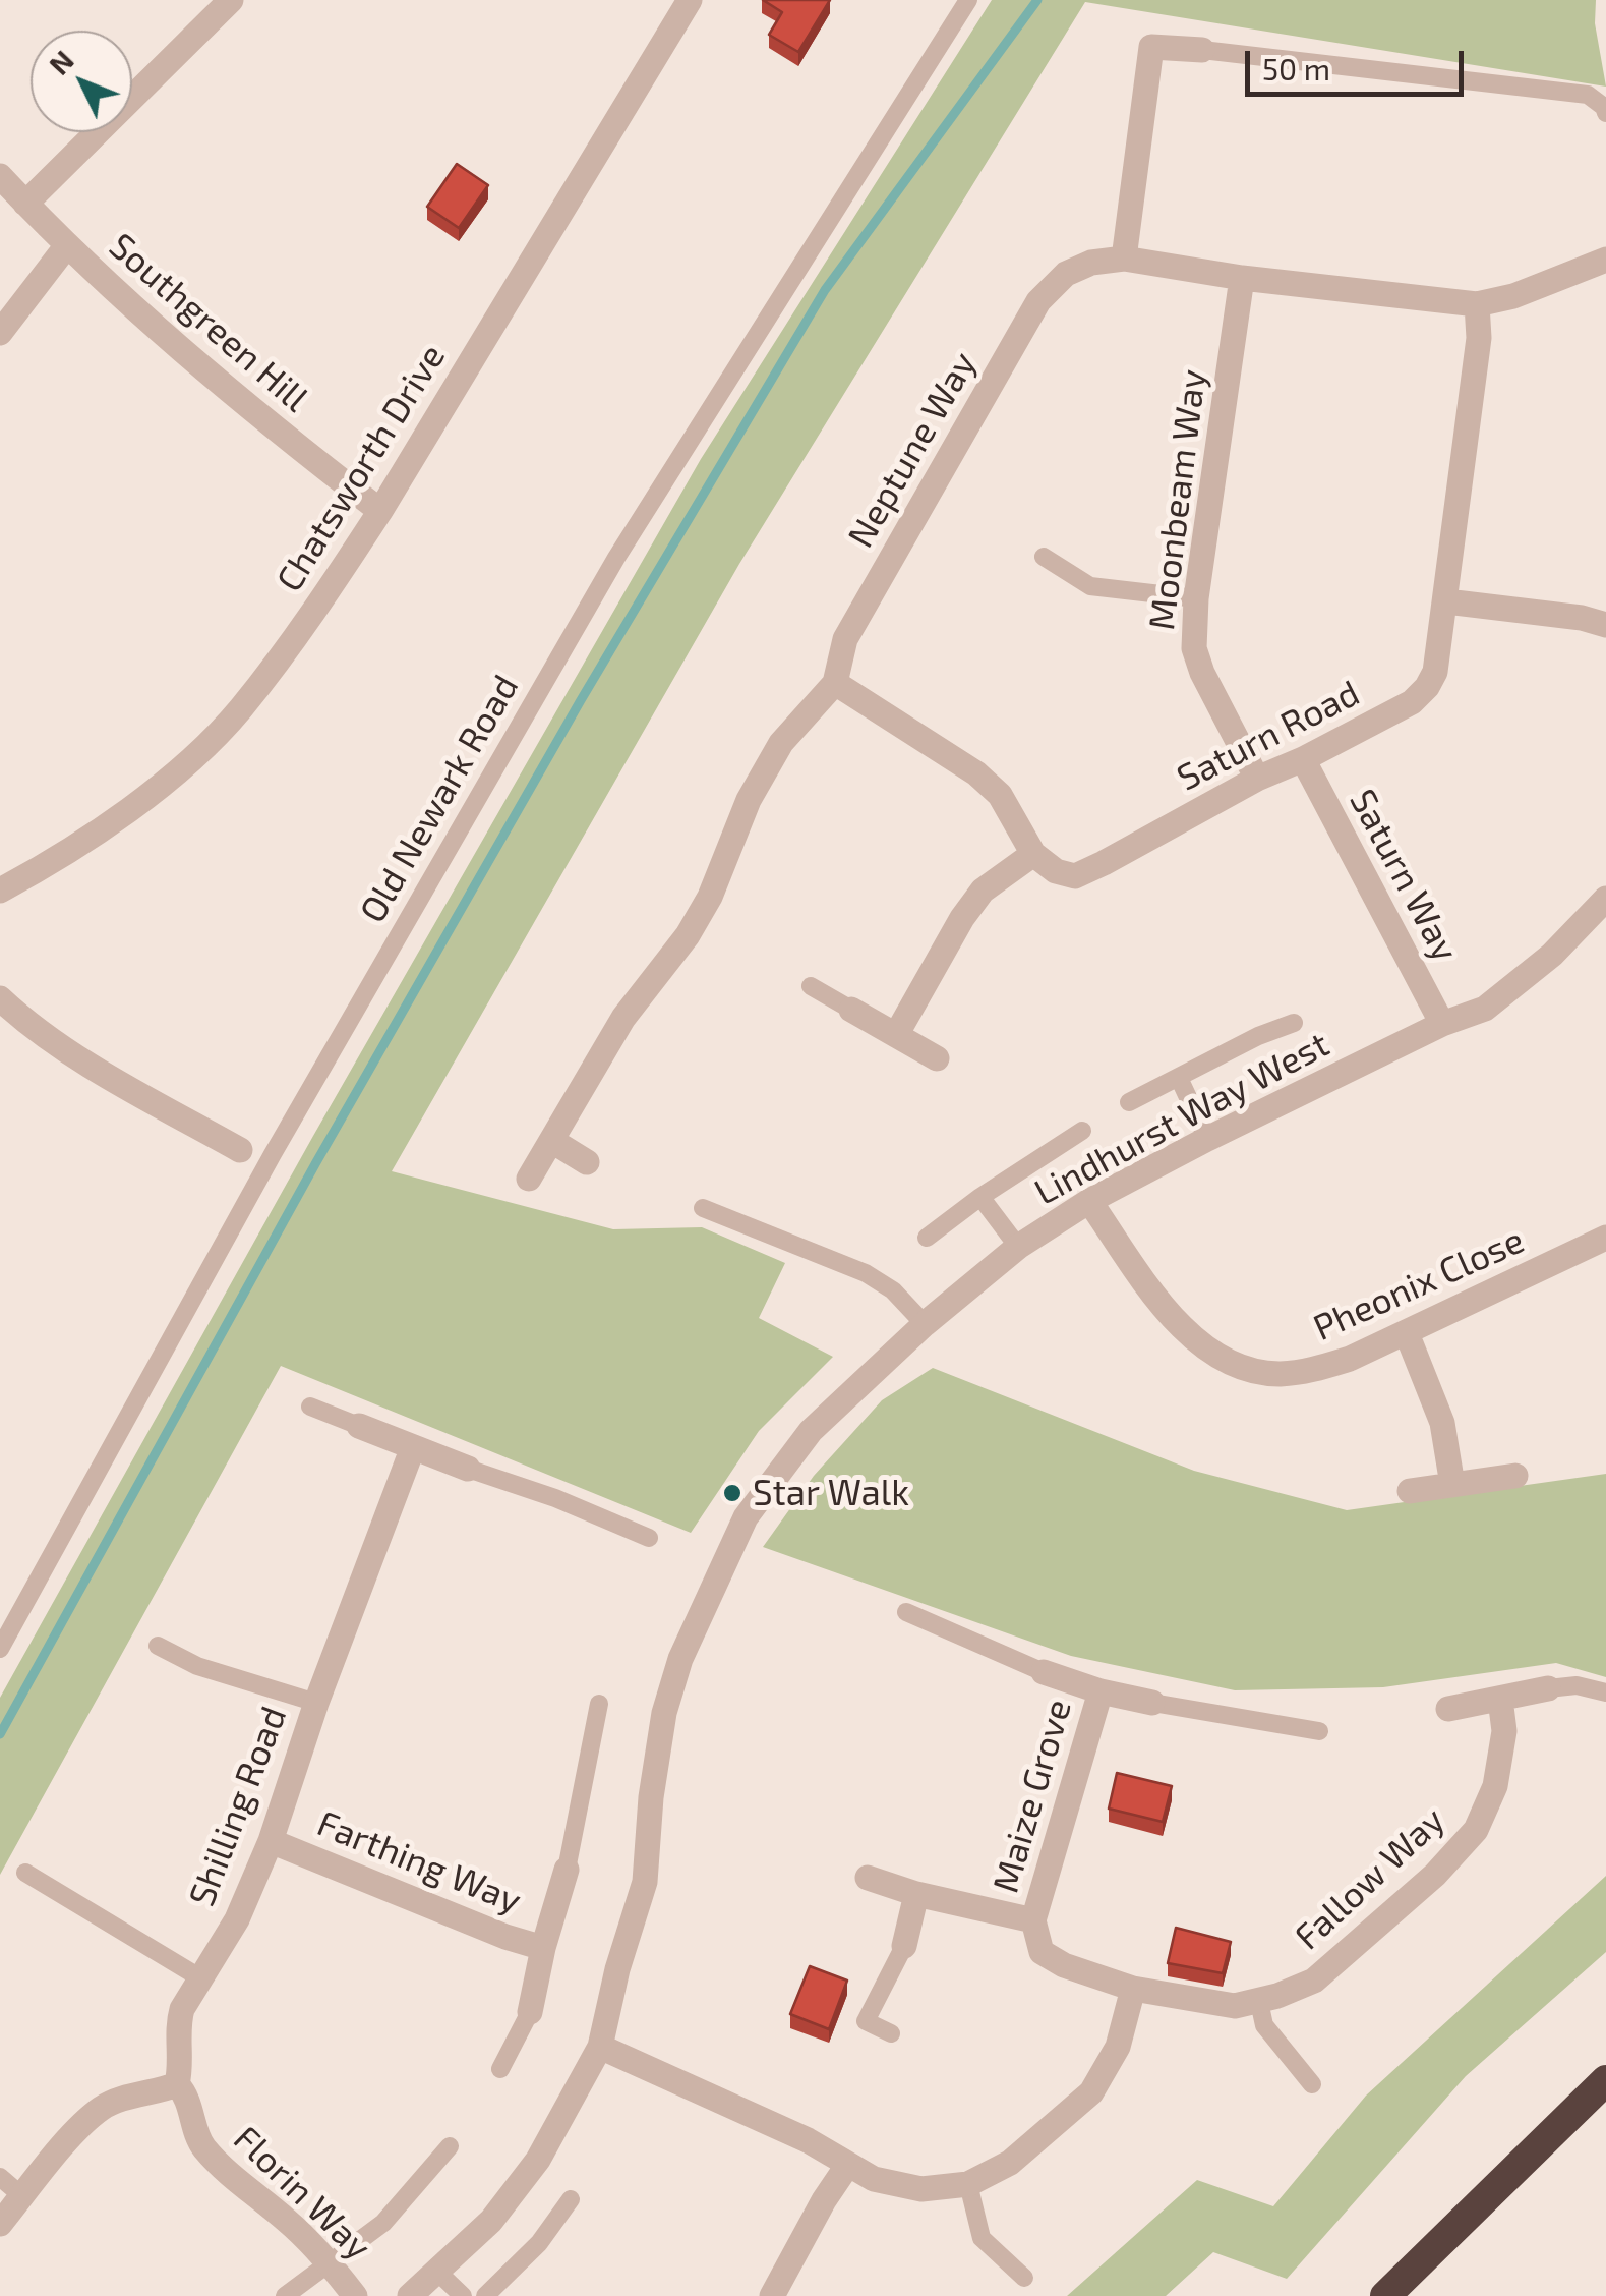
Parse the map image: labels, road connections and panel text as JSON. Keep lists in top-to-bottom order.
{
  "streets": {
    "street": [
      "Southgreen Hill",
      "Neptune Way",
      "Chatsworth Drive",
      "Moonbeam Way",
      "Saturn Road",
      "Saturn Way",
      "Lindhurst Way West",
      "Pheonix Close",
      "Maize Grove",
      "Shilling Road",
      "Farthing Way",
      "Fallow Way",
      "Florin Way"
    ],
    "lane": ["Old Newark Road"]
  },
  "crossings": [
    ["Southgreen Hill", "Chatsworth Drive"],
    ["Neptune Way", "Moonbeam Way"],
    ["Neptune Way", "Saturn Road"],
    ["Moonbeam Way", "Saturn Road"],
    ["Saturn Road", "Saturn Way"],
    ["Saturn Way", "Lindhurst Way West"],
    ["Lindhurst Way West", "Pheonix Close"],
    ["Maize Grove", "Fallow Way"],
    ["Shilling Road", "Farthing Way"],
    ["Shilling Road", "Florin Way"]
  ],
  "places": ["Star Walk"],
  "scale_bar": "50 m",
  "north": "top left"
}
